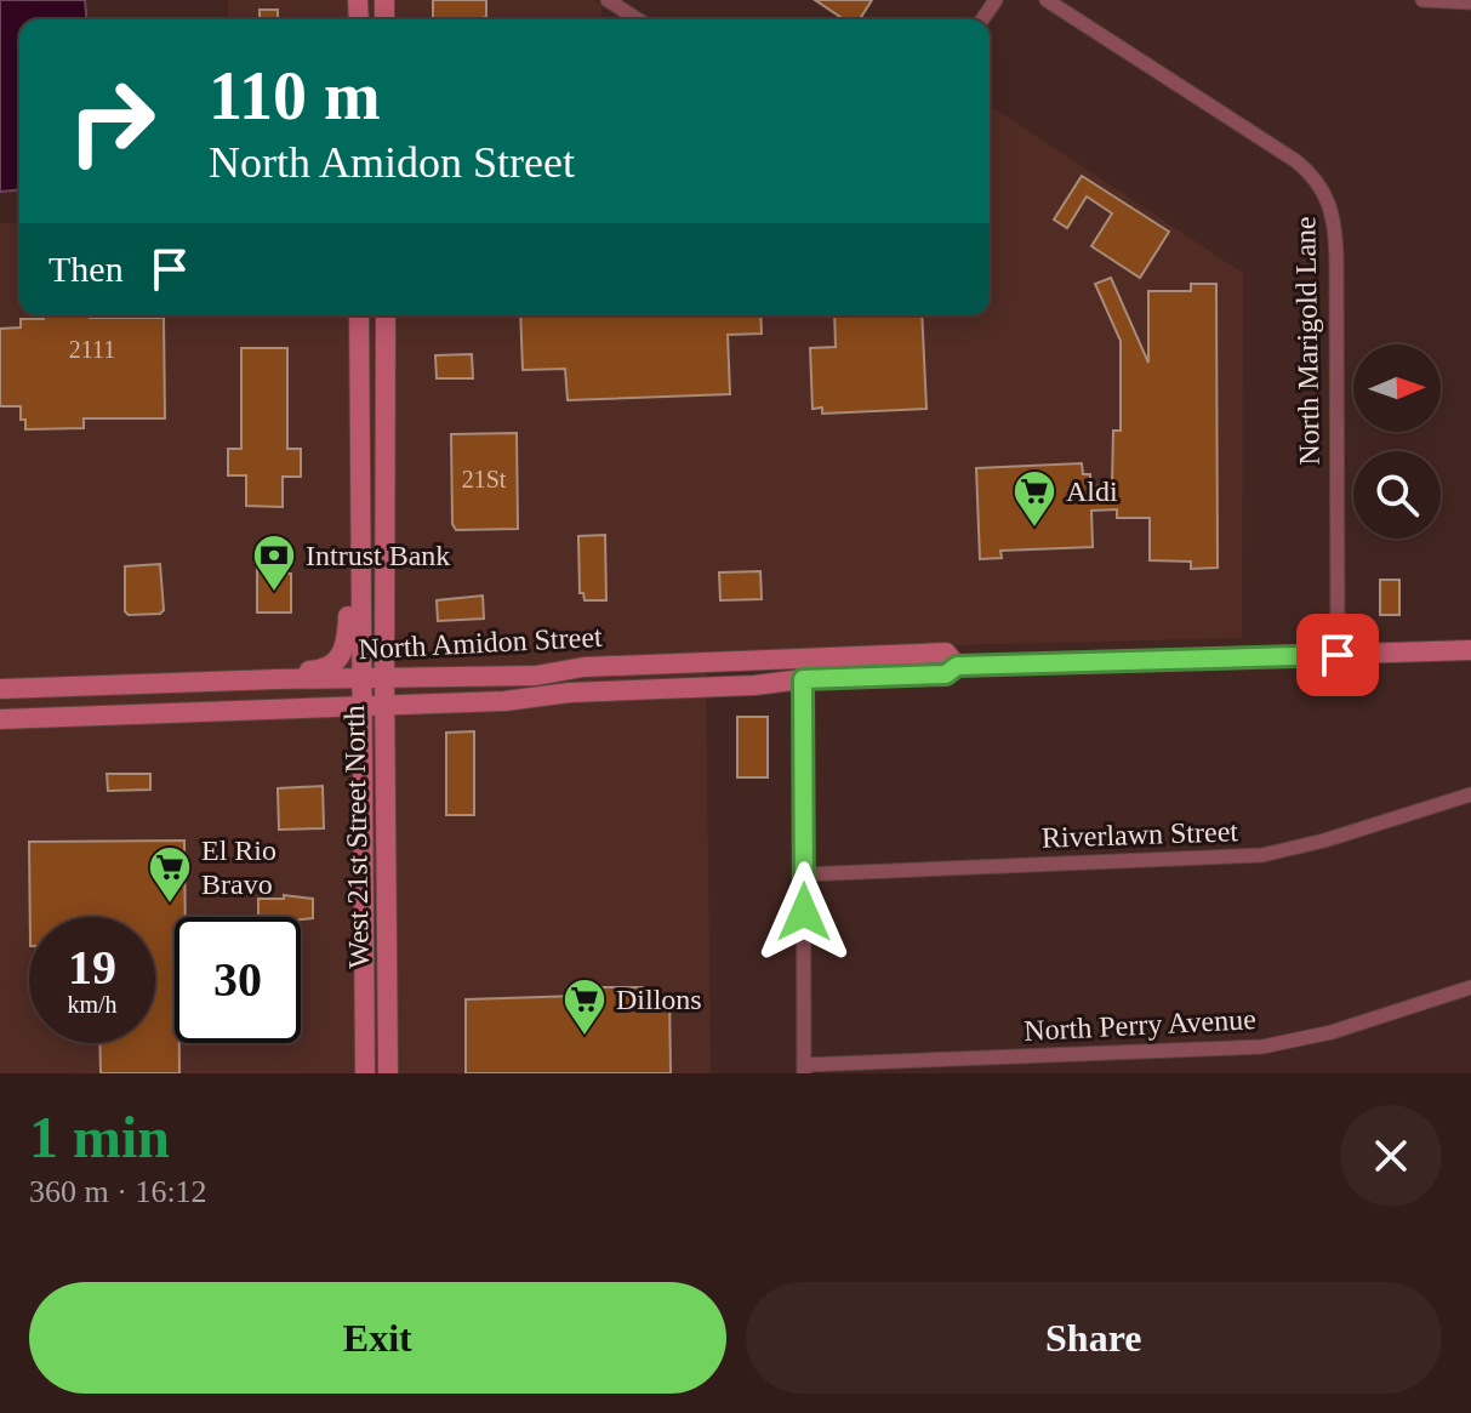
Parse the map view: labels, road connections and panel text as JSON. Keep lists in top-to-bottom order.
{
  "streets": {
    "main road": ["North Amidon Street", "West 21st Street North"],
    "street": ["North Marigold Lane", "Riverlawn Street", "North Perry Avenue"]
  },
  "crossings": [
    ["North Marigold Lane", "North Amidon Street"],
    ["North Amidon Street", "West 21st Street North"]
  ],
  "places": {
    "supermarket": ["Aldi", "El Rio Bravo", "Dillons"],
    "bank": ["Intrust Bank"]
  },
  "house_numbers": ["2111", "21St"],
  "north": "right",
  "page": {
    "turn": ["110 m", "North Amidon Street"],
    "then": "Then",
    "speed": "19 km/h",
    "limit": "30",
    "heading": ["1 min", "360 m · 16:12"],
    "buttons": ["Exit", "Share"]
  }
}
